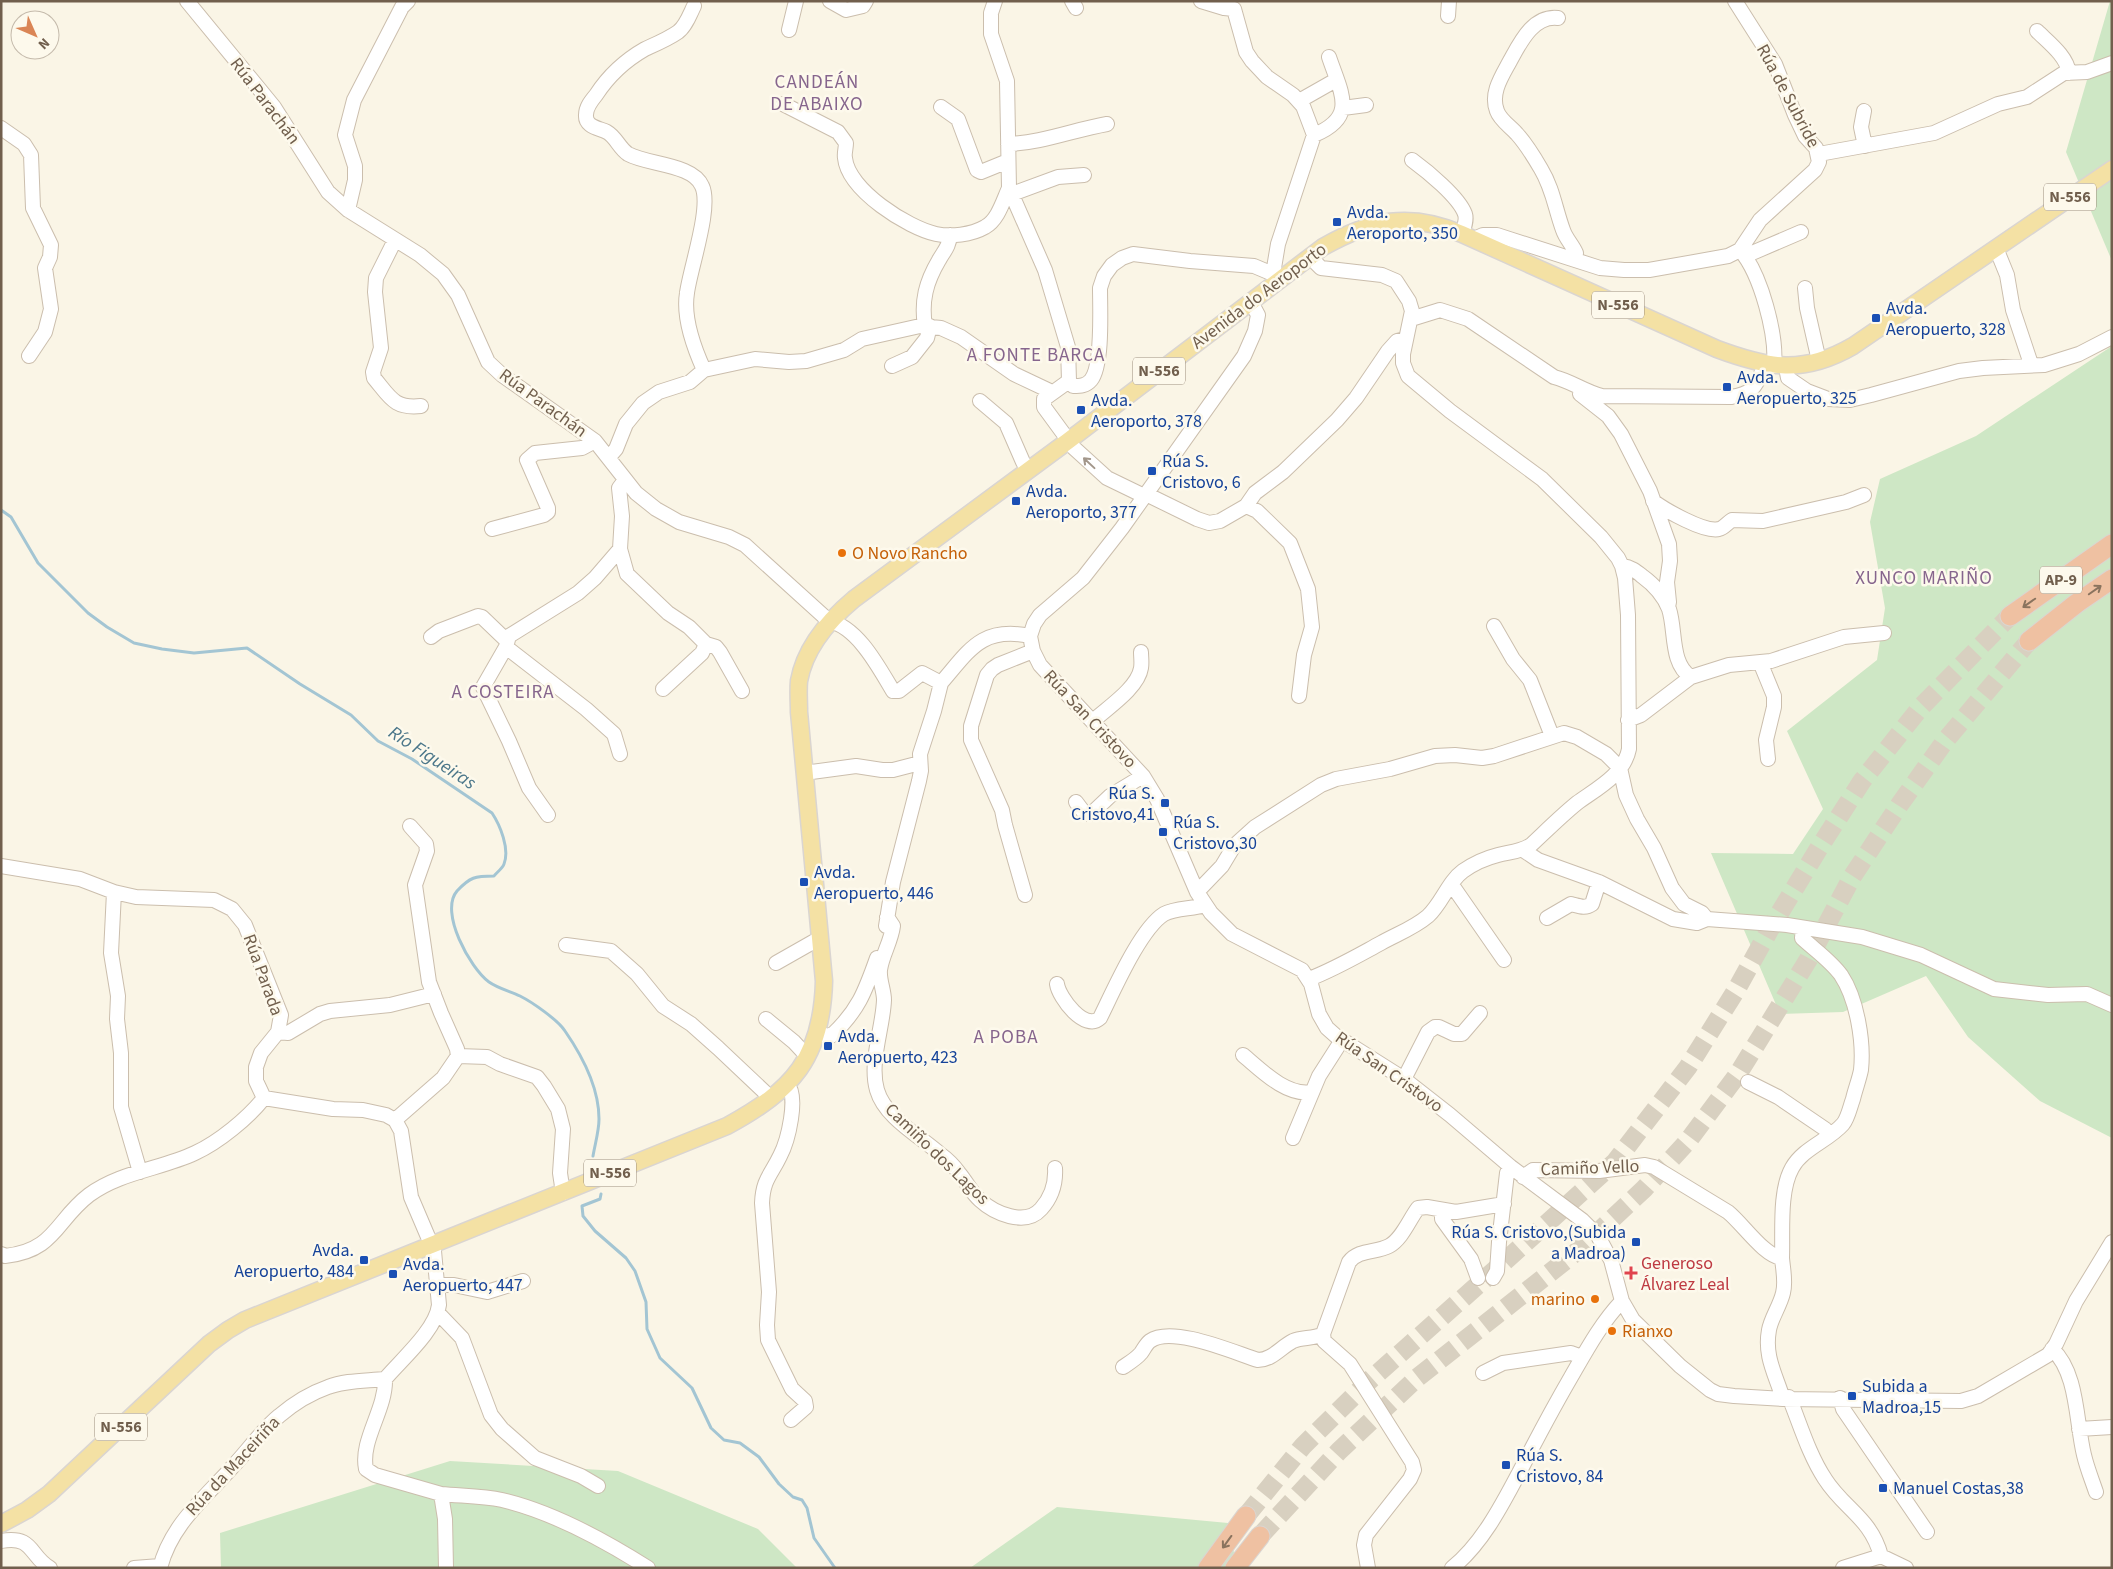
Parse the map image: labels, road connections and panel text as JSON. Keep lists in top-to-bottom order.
{
  "streets": {
    "highway": ["AP-9"],
    "main road": ["N-556", "Avenida do Aeroporto"],
    "street": [
      "Rúa de Subride",
      "Rúa Parachán",
      "Rúa San Cristovo",
      "Rúa Parada",
      "Camiño dos Lagos",
      "Camiño Vello",
      "Rúa da Maceiriña"
    ]
  },
  "crossings": [
    ["Rúa Parachán", "Avenida do Aeroporto"],
    ["Rúa San Cristovo", "Camiño Vello"]
  ],
  "districts": [
    "CANDEÁN DE ABAIXO",
    "A FONTE BARCA",
    "XUNCO MARIÑO",
    "A COSTEIRA",
    "A POBA"
  ],
  "water": ["Río Figueiras"],
  "places": {
    "transit": [
      "Avda. Aeroporto, 350",
      "Avda. Aeropuerto, 328",
      "Avda. Aeropuerto, 325",
      "Avda. Aeroporto, 378",
      "Rúa S. Cristovo, 6",
      "Avda. Aeroporto, 377",
      "Rúa S. Cristovo,41",
      "Rúa S. Cristovo,30",
      "Avda. Aeropuerto, 446",
      "Avda. Aeropuerto, 423",
      "Rúa S. Cristovo,(Subida a Madroa)",
      "Avda. Aeropuerto, 484",
      "Avda. Aeropuerto, 447",
      "Subida a Madroa,15",
      "Rúa S. Cristovo, 84",
      "Manuel Costas,38"
    ],
    "other": ["O Novo Rancho", "marino", "Rianxo"],
    "health": ["Generoso Álvarez Leal"]
  },
  "north": "bottom right"
}
